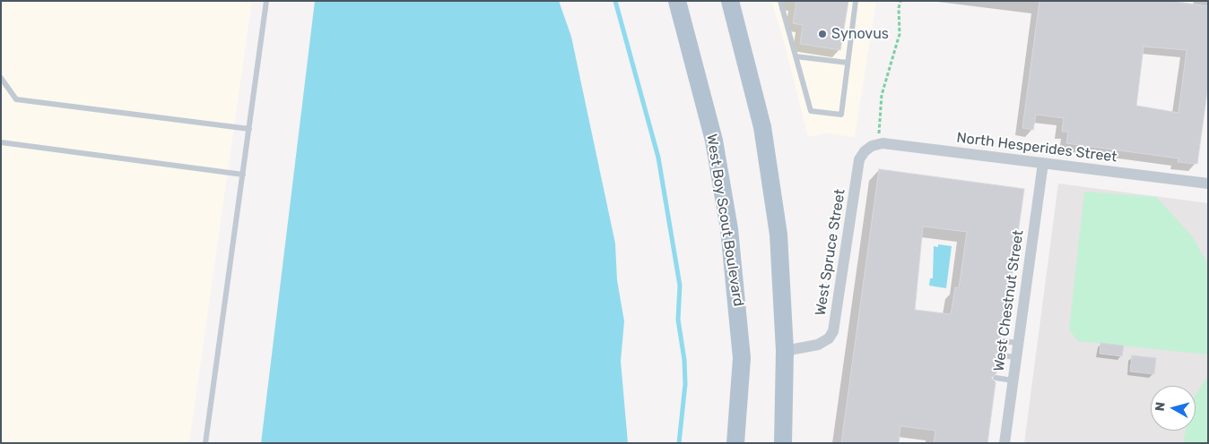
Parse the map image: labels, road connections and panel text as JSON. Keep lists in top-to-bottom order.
{
  "streets": {
    "main road": ["West Boy Scout Boulevard"],
    "street": ["North Hesperides Street", "West Spruce Street", "West Chestnut Street"]
  },
  "crossings": [
    ["North Hesperides Street", "West Spruce Street"],
    ["North Hesperides Street", "West Chestnut Street"]
  ],
  "places": ["Synovus"],
  "north": "left"
}
